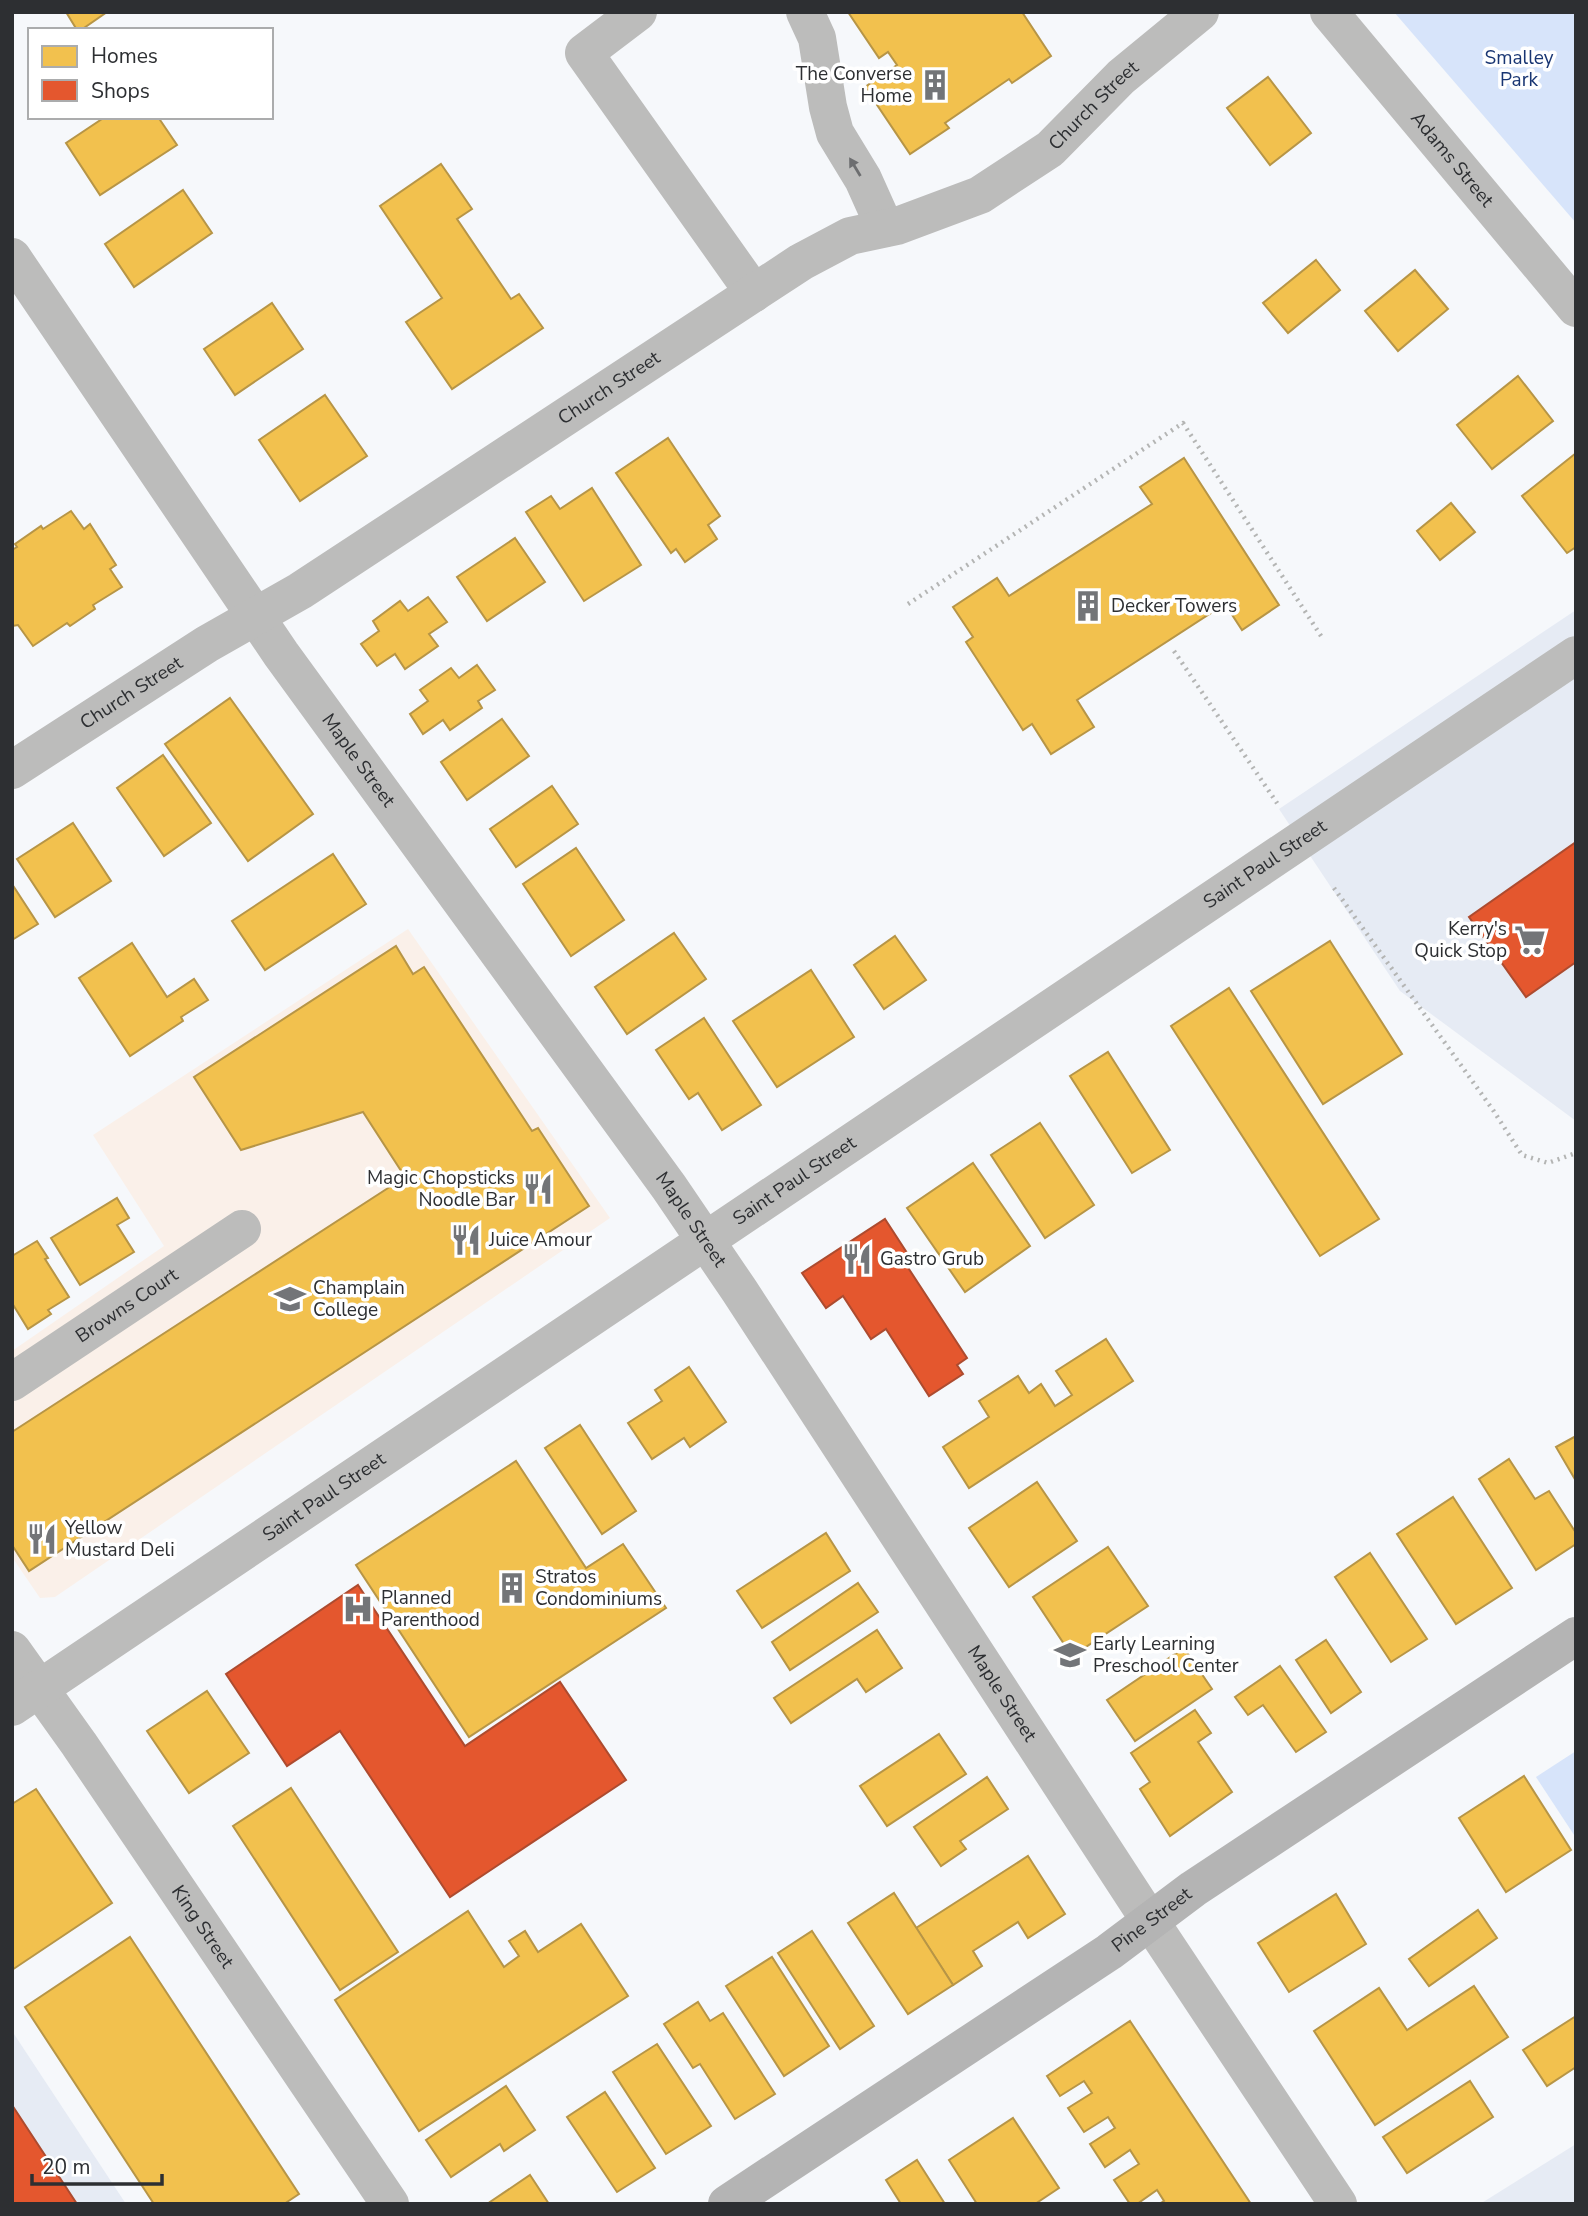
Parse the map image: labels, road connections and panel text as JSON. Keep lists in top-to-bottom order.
{
  "streets": {
    "main road": ["Pine Street"],
    "street": [
      "Church Street",
      "Adams Street",
      "Maple Street",
      "Saint Paul Street",
      "Browns Court",
      "King Street"
    ]
  },
  "crossings": [
    ["Church Street", "Maple Street"],
    ["Maple Street", "Saint Paul Street"],
    ["Maple Street", "Pine Street"],
    ["Saint Paul Street", "King Street"]
  ],
  "parks": ["Smalley Park"],
  "places": {
    "building": ["The Converse Home", "Decker Towers", "Stratos Condominiums"],
    "supermarket": ["Kerry's Quick Stop"],
    "restaurant": [
      "Magic Chopsticks Noodle Bar",
      "Juice Amour",
      "Gastro Grub",
      "Yellow Mustard Deli"
    ],
    "school or university": ["Champlain College", "Early Learning Preschool Center"],
    "hospital": ["Planned Parenthood"]
  },
  "legend": ["Homes", "Shops"],
  "scale_bar": "20 m"
}
